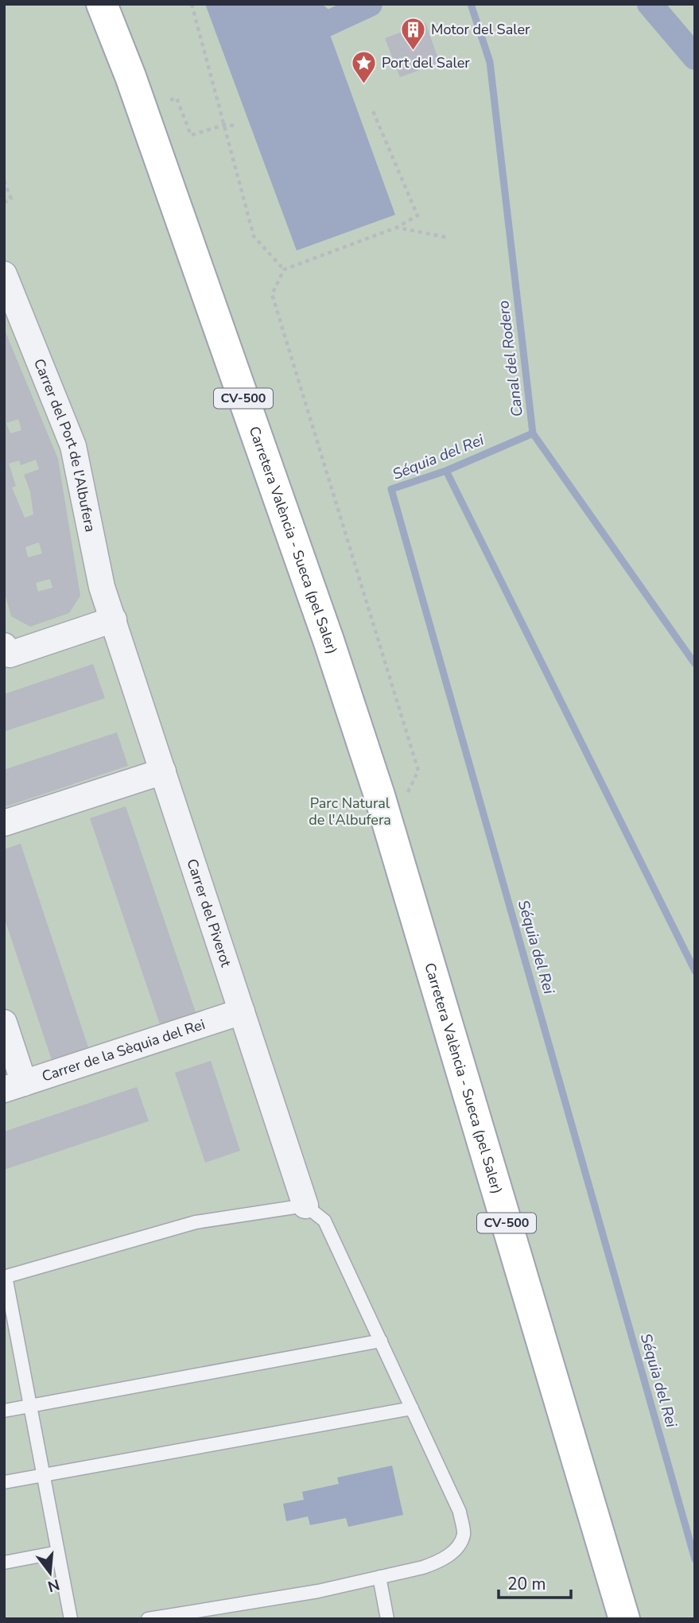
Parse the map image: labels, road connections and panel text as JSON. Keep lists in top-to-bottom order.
{
  "streets": {
    "main road": ["CV-500", "Carretera València - Sueca (pel Saler)"],
    "street": ["Carrer del Port de l'Albufera", "Carrer del Piverot", "Carrer de la Sèquia del Rei"]
  },
  "crossings": [
    ["Carrer del Port de l'Albufera", "Carrer del Piverot"],
    ["Carrer del Piverot", "Carrer de la Sèquia del Rei"]
  ],
  "water": ["Canal del Rodero", "Séquia del Rei"],
  "parks": ["Parc Natural de l'Albufera"],
  "places": {
    "building": ["Motor del Saler"],
    "place": ["Port del Saler"]
  },
  "scale_bar": "20 m",
  "north": "bottom"
}
